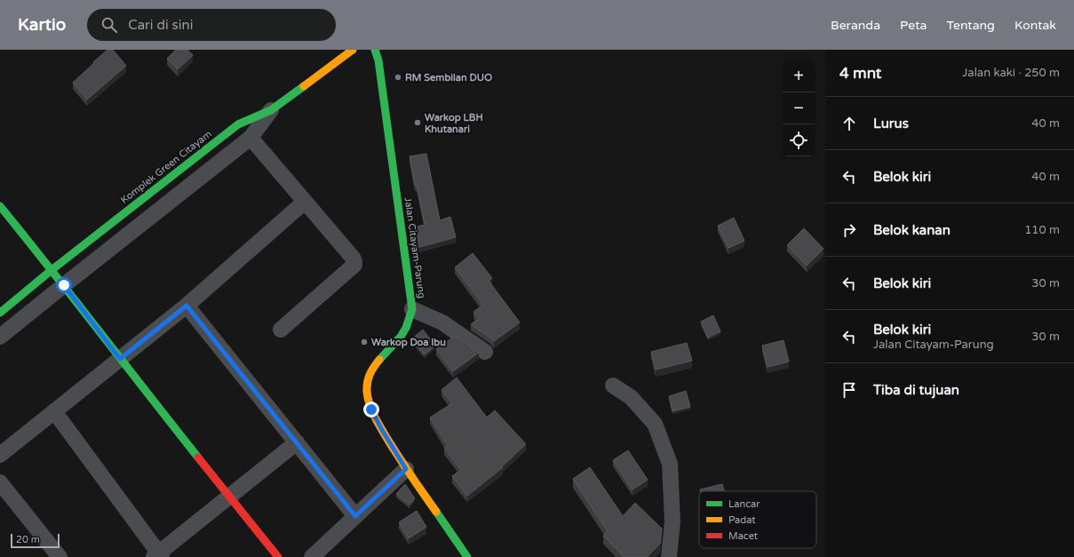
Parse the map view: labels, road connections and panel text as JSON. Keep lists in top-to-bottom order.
{
  "streets": {
    "street": ["Komplek Green Citayam", "Jalan Citayam-Parung"]
  },
  "places": ["RM Sembilan DUO", "Warkop LBH Khutanari", "Warkop Doa Ibu"],
  "legend": ["Lancar", "Padat", "Macet"],
  "scale_bar": "20 m",
  "page": {
    "header": "Kartio",
    "search": "Cari di sini",
    "nav": [
      "Beranda",
      "Peta",
      "Tentang",
      "Kontak"
    ],
    "heading": ["4 mnt", "Jalan kaki · 250 m"],
    "map_buttons": ["+", "−"],
    "list": [
      ["Lurus", "40 m"],
      ["Belok kiri", "40 m"],
      ["Belok kanan", "110 m"],
      ["Belok kiri", "30 m"],
      ["Belok kiri", "Jalan Citayam-Parung", "30 m"],
      "Tiba di tujuan"
    ],
    "scale": "20 m"
  }
}
